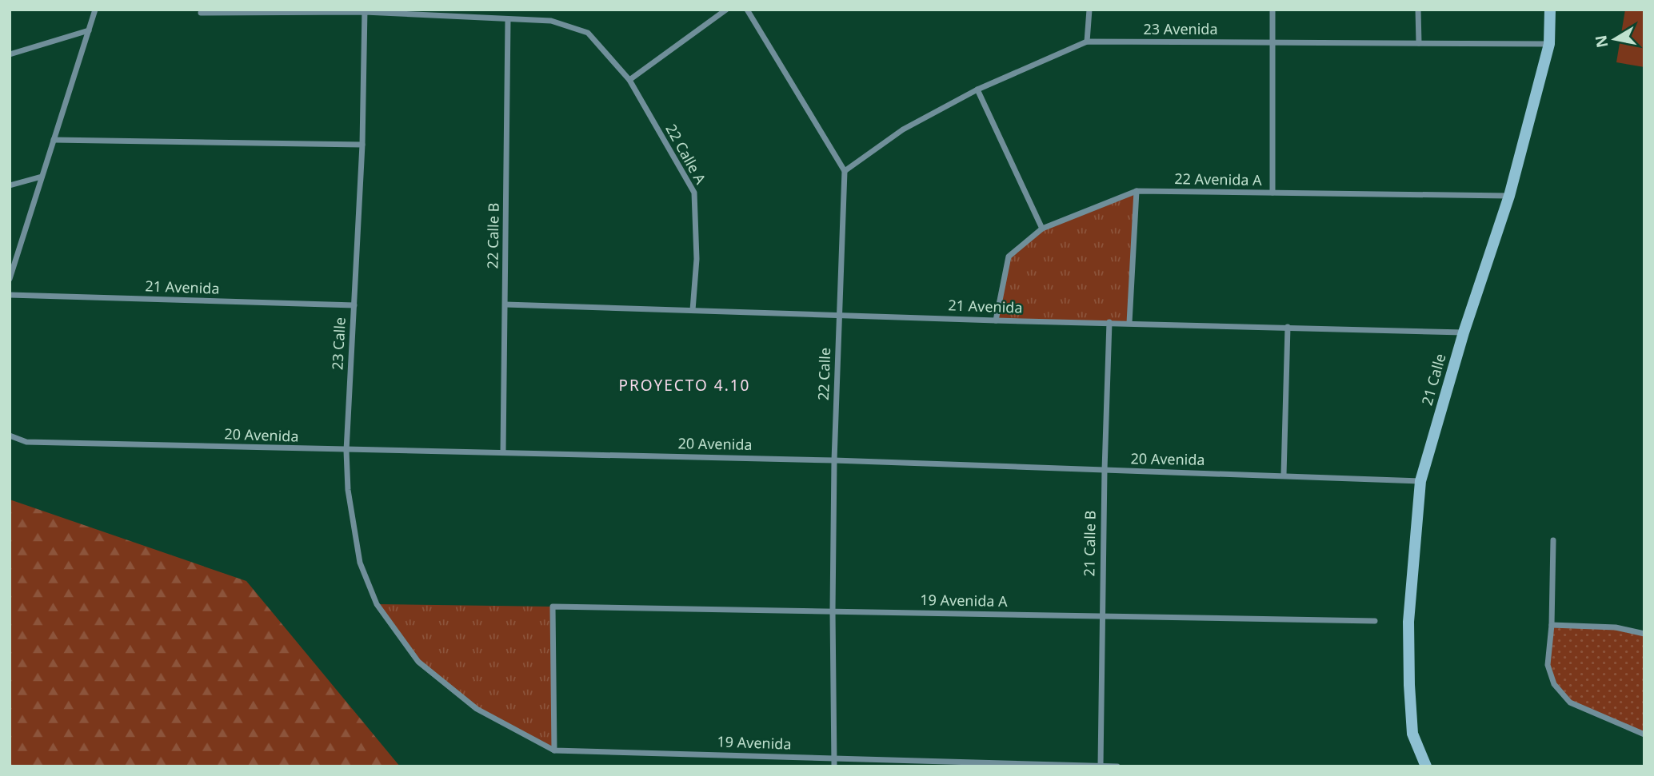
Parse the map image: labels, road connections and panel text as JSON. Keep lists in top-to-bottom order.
{
  "streets": {
    "street": [
      "23 Avenida",
      "22 Calle A",
      "22 Avenida A",
      "22 Calle B",
      "21 Avenida",
      "23 Calle",
      "22 Calle",
      "21 Calle",
      "20 Avenida",
      "21 Calle B",
      "19 Avenida A",
      "19 Avenida"
    ]
  },
  "crossings": [
    ["23 Avenida", "22 Calle"],
    ["23 Avenida", "21 Calle"],
    ["22 Calle A", "22 Calle B"],
    ["22 Calle A", "21 Avenida"],
    ["22 Avenida A", "21 Avenida"],
    ["22 Avenida A", "21 Calle"],
    ["22 Calle B", "21 Avenida"],
    ["22 Calle B", "20 Avenida"],
    ["21 Avenida", "23 Calle"],
    ["21 Avenida", "22 Calle"],
    ["21 Avenida", "21 Calle"],
    ["21 Avenida", "21 Calle B"],
    ["23 Calle", "20 Avenida"],
    ["23 Calle", "19 Avenida"],
    ["22 Calle", "20 Avenida"],
    ["22 Calle", "19 Avenida A"],
    ["22 Calle", "19 Avenida"],
    ["21 Calle", "20 Avenida"],
    ["20 Avenida", "21 Calle B"],
    ["21 Calle B", "19 Avenida A"],
    ["21 Calle B", "19 Avenida"],
    ["19 Avenida A", "19 Avenida"]
  ],
  "districts": ["PROYECTO 4.10"],
  "north": "left"
}
